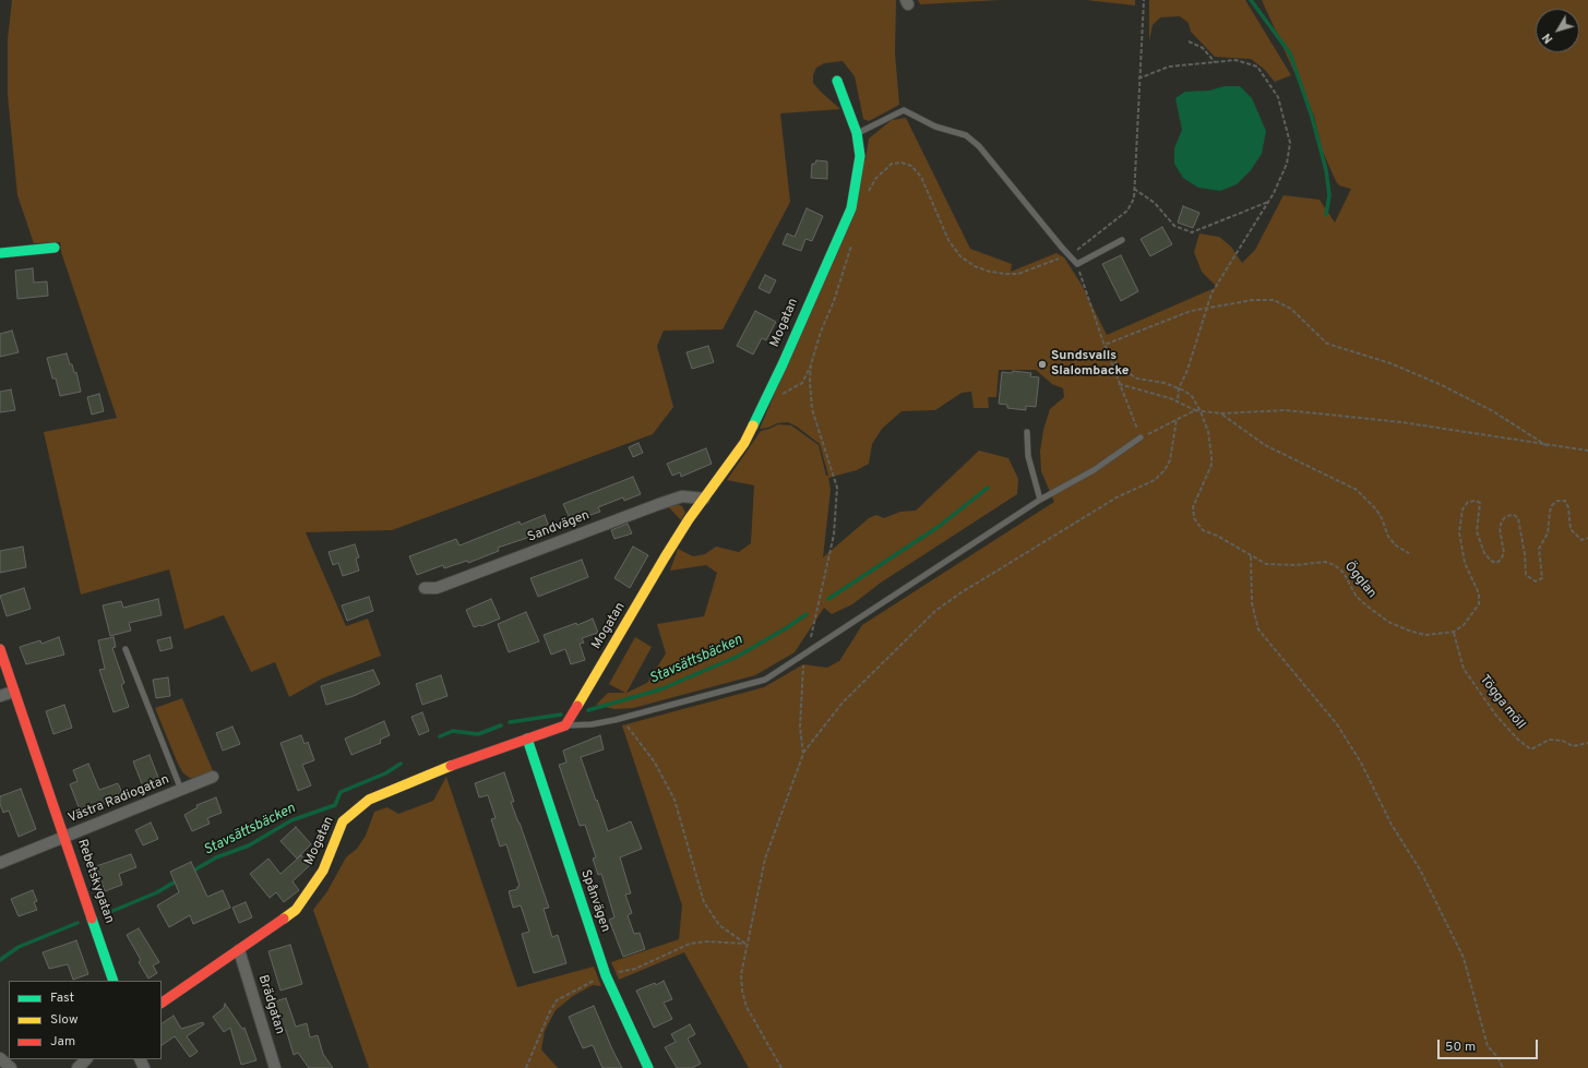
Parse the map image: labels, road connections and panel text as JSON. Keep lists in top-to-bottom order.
{
  "streets": {
    "street": [
      "Mogatan",
      "Sandvägen",
      "Västra Radiogatan",
      "Rebetskygatan",
      "Spånvägen",
      "Brädgatan"
    ],
    "path": ["Ögglan", "Tögga möll"]
  },
  "crossings": [
    ["Mogatan", "Sandvägen"],
    ["Mogatan", "Spånvägen"],
    ["Mogatan", "Brädgatan"],
    ["Ögglan", "Tögga möll"],
    ["Västra Radiogatan", "Rebetskygatan"]
  ],
  "water": ["Stavsättsbäcken"],
  "places": ["Sundsvalls Slalombacke"],
  "legend": ["Fast", "Slow", "Jam"],
  "scale_bar": "50 m",
  "north": "bottom left"
}
